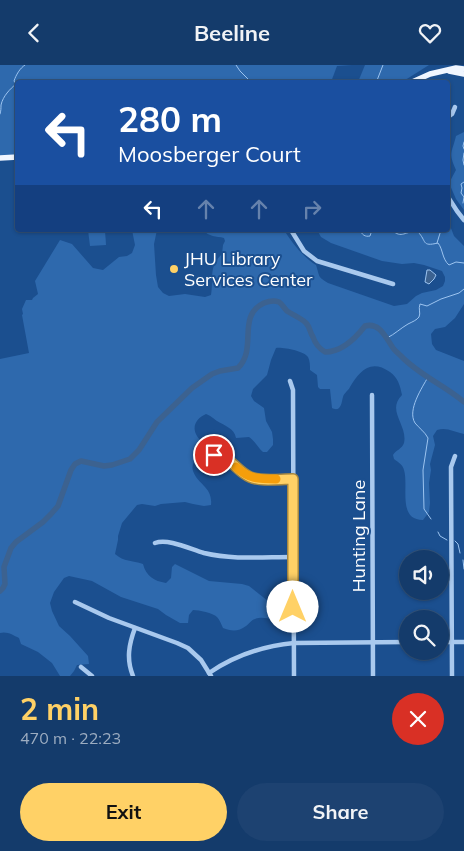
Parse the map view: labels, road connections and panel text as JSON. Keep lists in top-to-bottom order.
{
  "streets": {
    "street": ["Hunting Lane"]
  },
  "places": ["JHU Library Services Center"],
  "page": {
    "header": "Beeline",
    "turn": ["280 m", "Moosberger Court"],
    "heading": ["2 min", "470 m · 22:23"],
    "buttons": ["Exit", "Share"]
  }
}
